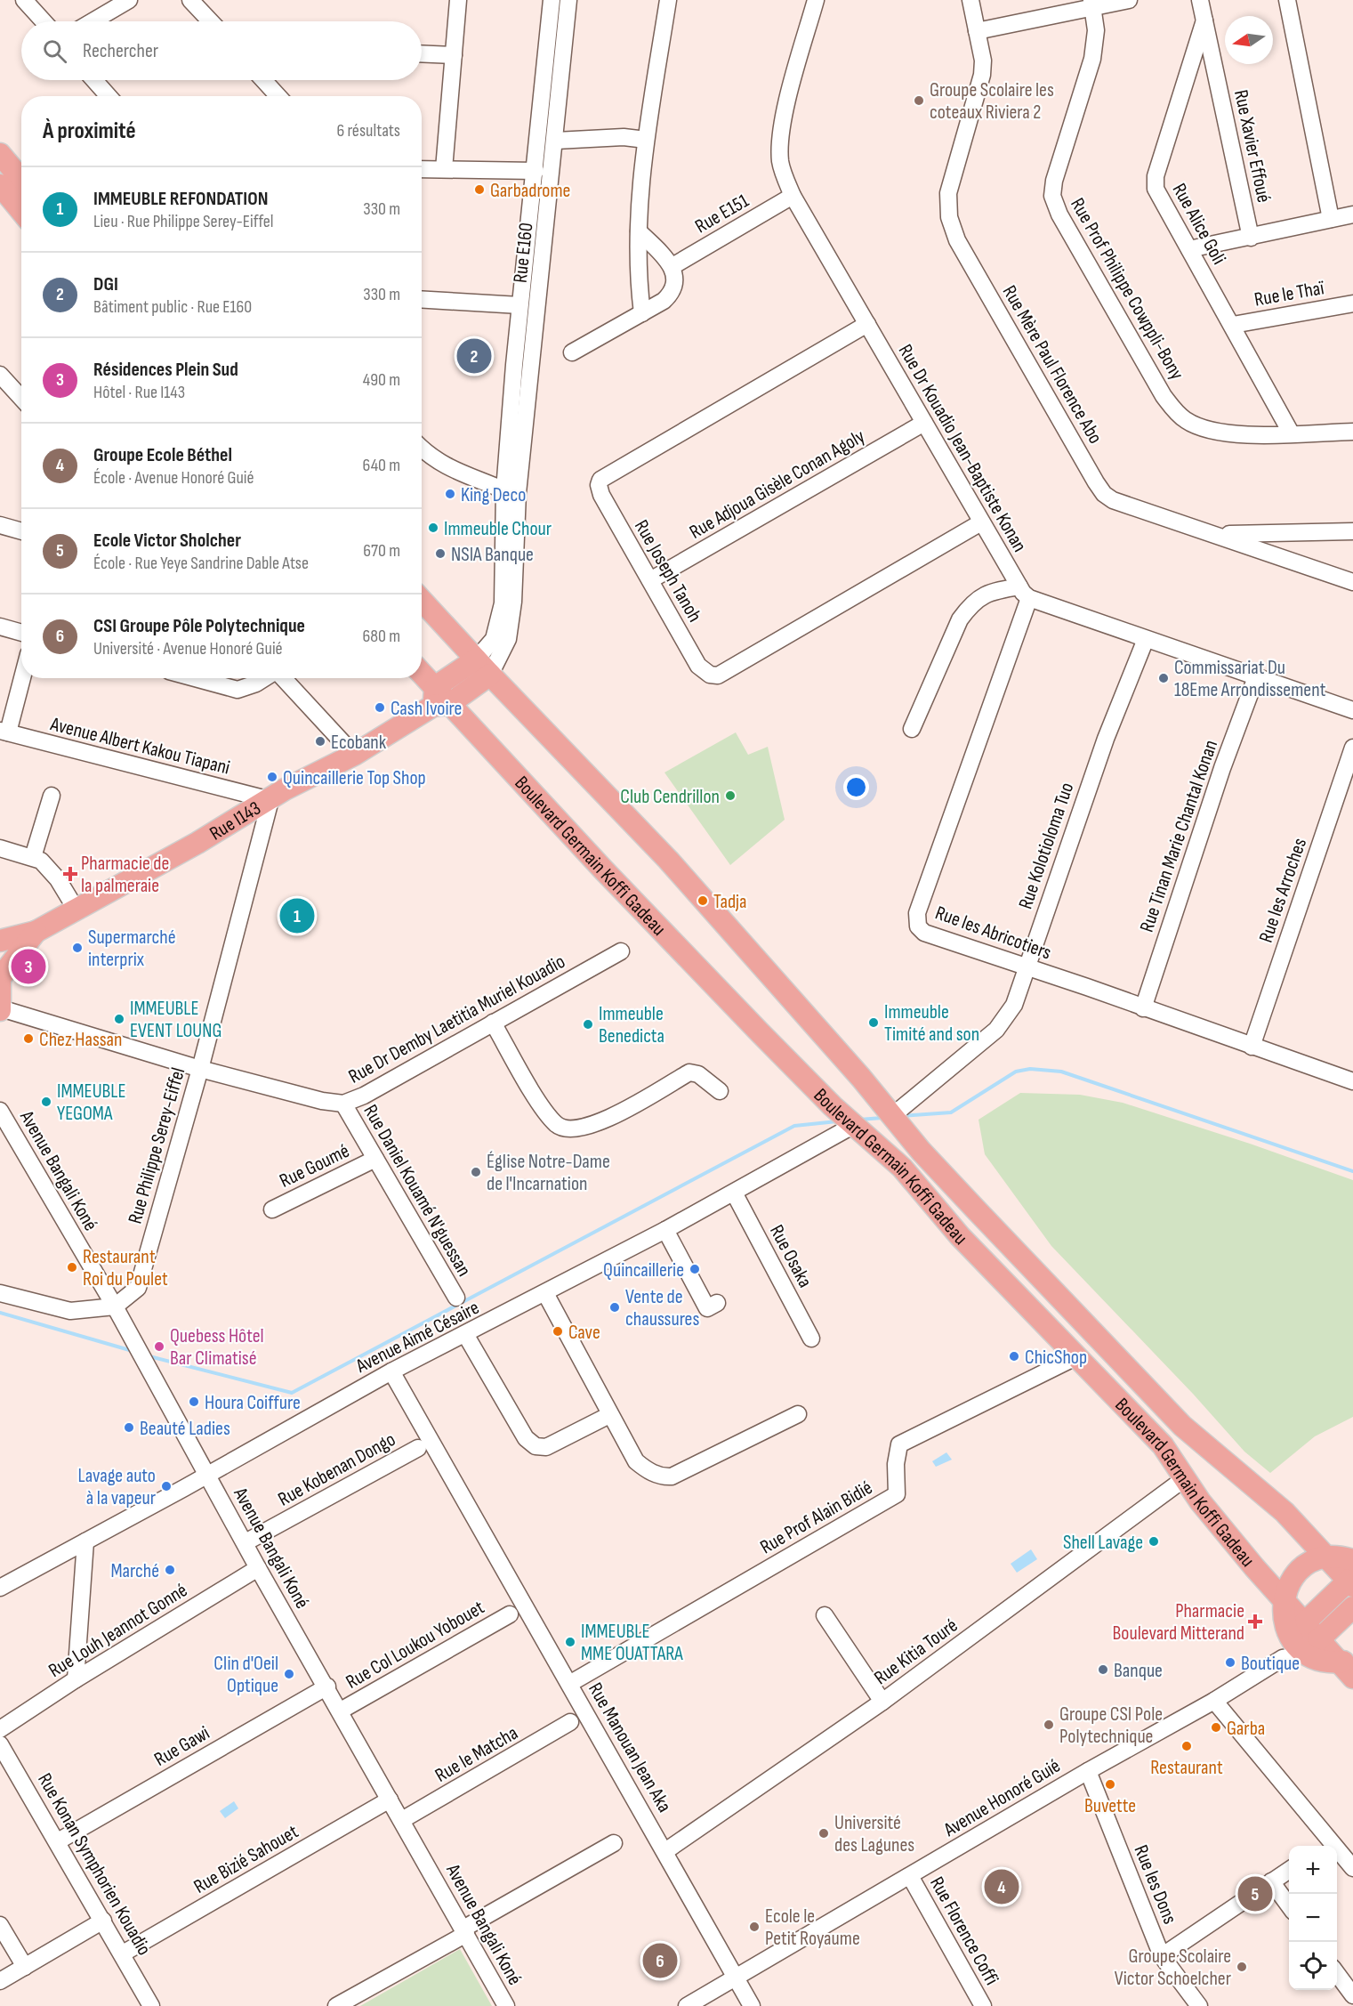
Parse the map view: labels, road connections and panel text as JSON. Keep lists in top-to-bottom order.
{
  "streets": {
    "main road": ["Rue I143", "Boulevard Germain Koffi Gadeau"],
    "street": [
      "Rue Xavier Effoué",
      "Rue E151",
      "Rue Alice Goli",
      "Rue E160",
      "Rue Prof Philippe Cowppli-Bony",
      "Rue le Thaï",
      "Rue Mère Paul Florence Abo",
      "Rue Dr Kouadio Jean-Baptiste Konan",
      "Rue Adjoua Gisèle Conan Agoly",
      "Rue Joseph Tanoh",
      "Avenue Albert Kakou Tiapani",
      "Rue Tinan Marie Chantal Konan",
      "Rue Kolotioloma Tuo",
      "Rue les Arroches",
      "Rue les Abricotiers",
      "Rue Dr Demby Laetitia Muriel Kouadio",
      "Rue Philippe Serey-Eiffel",
      "Rue Goumé",
      "Avenue Bangali Koné",
      "Rue Daniel Kouamé N'guessan",
      "Rue Osaka",
      "Avenue Aimé Césaire",
      "Rue Kobenan Dongo",
      "Rue Prof Alain Bidié",
      "Rue Louh Jeannot Gonné",
      "Rue Col Loukou Yobouet",
      "Rue Kitia Touré",
      "Rue Gawi",
      "Rue Manouan Jean Aka",
      "Rue le Matcha",
      "Avenue Honoré Guié",
      "Rue Bizié Sahouet",
      "Rue Konan Symphorien Kouadio",
      "Rue les Dons",
      "Rue Florence Coffi"
    ]
  },
  "crossings": [
    ["Rue Xavier Effoué", "Rue Alice Goli"],
    ["Rue E151", "Rue Dr Kouadio Jean-Baptiste Konan"],
    ["Rue Alice Goli", "Rue Prof Philippe Cowppli-Bony"],
    ["Rue Alice Goli", "Rue le Thaï"],
    ["Rue E160", "Rue I143"],
    ["Rue E160", "Boulevard Germain Koffi Gadeau"],
    ["Rue Dr Kouadio Jean-Baptiste Konan", "Rue Adjoua Gisèle Conan Agoly"],
    ["Rue Dr Kouadio Jean-Baptiste Konan", "Rue Joseph Tanoh"],
    ["Rue Dr Kouadio Jean-Baptiste Konan", "Rue les Abricotiers"],
    ["Rue Adjoua Gisèle Conan Agoly", "Rue Joseph Tanoh"],
    ["Avenue Albert Kakou Tiapani", "Rue I143"],
    ["Avenue Albert Kakou Tiapani", "Rue Philippe Serey-Eiffel"],
    ["Rue I143", "Boulevard Germain Koffi Gadeau"],
    ["Rue I143", "Rue Philippe Serey-Eiffel"],
    ["Rue Tinan Marie Chantal Konan", "Rue les Abricotiers"],
    ["Rue Kolotioloma Tuo", "Boulevard Germain Koffi Gadeau"],
    ["Rue Kolotioloma Tuo", "Rue les Abricotiers"],
    ["Boulevard Germain Koffi Gadeau", "Avenue Aimé Césaire"],
    ["Boulevard Germain Koffi Gadeau", "Rue Prof Alain Bidié"],
    ["Boulevard Germain Koffi Gadeau", "Rue Kitia Touré"],
    ["Boulevard Germain Koffi Gadeau", "Avenue Honoré Guié"],
    ["Rue les Arroches", "Rue les Abricotiers"],
    ["Rue Dr Demby Laetitia Muriel Kouadio", "Rue Philippe Serey-Eiffel"],
    ["Rue Dr Demby Laetitia Muriel Kouadio", "Rue Daniel Kouamé N'guessan"],
    ["Rue Philippe Serey-Eiffel", "Avenue Bangali Koné"],
    ["Rue Goumé", "Rue Daniel Kouamé N'guessan"],
    ["Avenue Bangali Koné", "Avenue Aimé Césaire"],
    ["Avenue Bangali Koné", "Rue Kobenan Dongo"],
    ["Avenue Bangali Koné", "Rue Louh Jeannot Gonné"],
    ["Avenue Bangali Koné", "Rue Col Loukou Yobouet"],
    ["Avenue Bangali Koné", "Rue Gawi"],
    ["Avenue Bangali Koné", "Rue le Matcha"],
    ["Avenue Bangali Koné", "Rue Bizié Sahouet"],
    ["Rue Osaka", "Avenue Aimé Césaire"],
    ["Avenue Aimé Césaire", "Rue Manouan Jean Aka"],
    ["Rue Prof Alain Bidié", "Rue Manouan Jean Aka"],
    ["Rue Kitia Touré", "Rue Manouan Jean Aka"],
    ["Rue Gawi", "Rue Konan Symphorien Kouadio"],
    ["Rue Manouan Jean Aka", "Avenue Honoré Guié"],
    ["Avenue Honoré Guié", "Rue les Dons"],
    ["Avenue Honoré Guié", "Rue Florence Coffi"],
    ["Rue Bizié Sahouet", "Rue Konan Symphorien Kouadio"]
  ],
  "places": {
    "other": [
      "Groupe Scolaire les coteaux Riviera 2",
      "Garbadrome",
      "King Deco",
      "Immeuble Chour",
      "NSIA Banque",
      "Commissariat Du 18Eme Arrondissement",
      "Cash Ivoire",
      "Ecobank",
      "Quincaillerie Top Shop",
      "Club Cendrillon",
      "Tadja",
      "Supermarché interprix",
      "IMMEUBLE EVENT LOUNG",
      "Immeuble Timité and son",
      "Immeuble Benedicta",
      "Chez Hassan",
      "IMMEUBLE YEGOMA",
      "Église Notre-Dame de l'Incarnation",
      "Restaurant Roi du Poulet",
      "Quincaillerie",
      "Vente de chaussures",
      "Cave",
      "Quebess Hôtel Bar Climatisé",
      "ChicShop",
      "Houra Coiffure",
      "Beauté Ladies",
      "Lavage auto à la vapeur",
      "Shell Lavage",
      "Marché",
      "IMMEUBLE MME OUATTARA",
      "Boutique",
      "Banque",
      "Clin d'Oeil Optique",
      "Groupe CSI Pole Polytechnique",
      "Garba",
      "Restaurant",
      "Buvette",
      "Université des Lagunes",
      "Ecole le Petit Royaume",
      "Groupe Scolaire Victor Schoelcher"
    ],
    "health": ["Pharmacie de la palmeraie", "Pharmacie Boulevard Mitterand"]
  },
  "north": "left",
  "page": {
    "search": "Rechercher",
    "heading": ["À proximité", "6 résultats"],
    "list": [
      {
        "mark": "1",
        "name": "IMMEUBLE REFONDATION",
        "note": "Lieu · Rue Philippe Serey-Eiffel",
        "value": "330 m"
      },
      {
        "mark": "2",
        "name": "DGI",
        "note": "Bâtiment public · Rue E160",
        "value": "330 m"
      },
      {
        "mark": "3",
        "name": "Résidences Plein Sud",
        "note": "Hôtel · Rue I143",
        "value": "490 m"
      },
      {
        "mark": "4",
        "name": "Groupe Ecole Béthel",
        "note": "École · Avenue Honoré Guié",
        "value": "640 m"
      },
      {
        "mark": "5",
        "name": "Ecole Victor Sholcher",
        "note": "École · Rue Yeye Sandrine Dable Atse",
        "value": "670 m"
      },
      {
        "mark": "6",
        "name": "CSI Groupe Pôle Polytechnique",
        "note": "Université · Avenue Honoré Guié",
        "value": "680 m"
      }
    ],
    "pins": [
      "2",
      "1",
      "3",
      "4",
      "5",
      "6"
    ],
    "map_buttons": ["+", "−"]
  }
}
